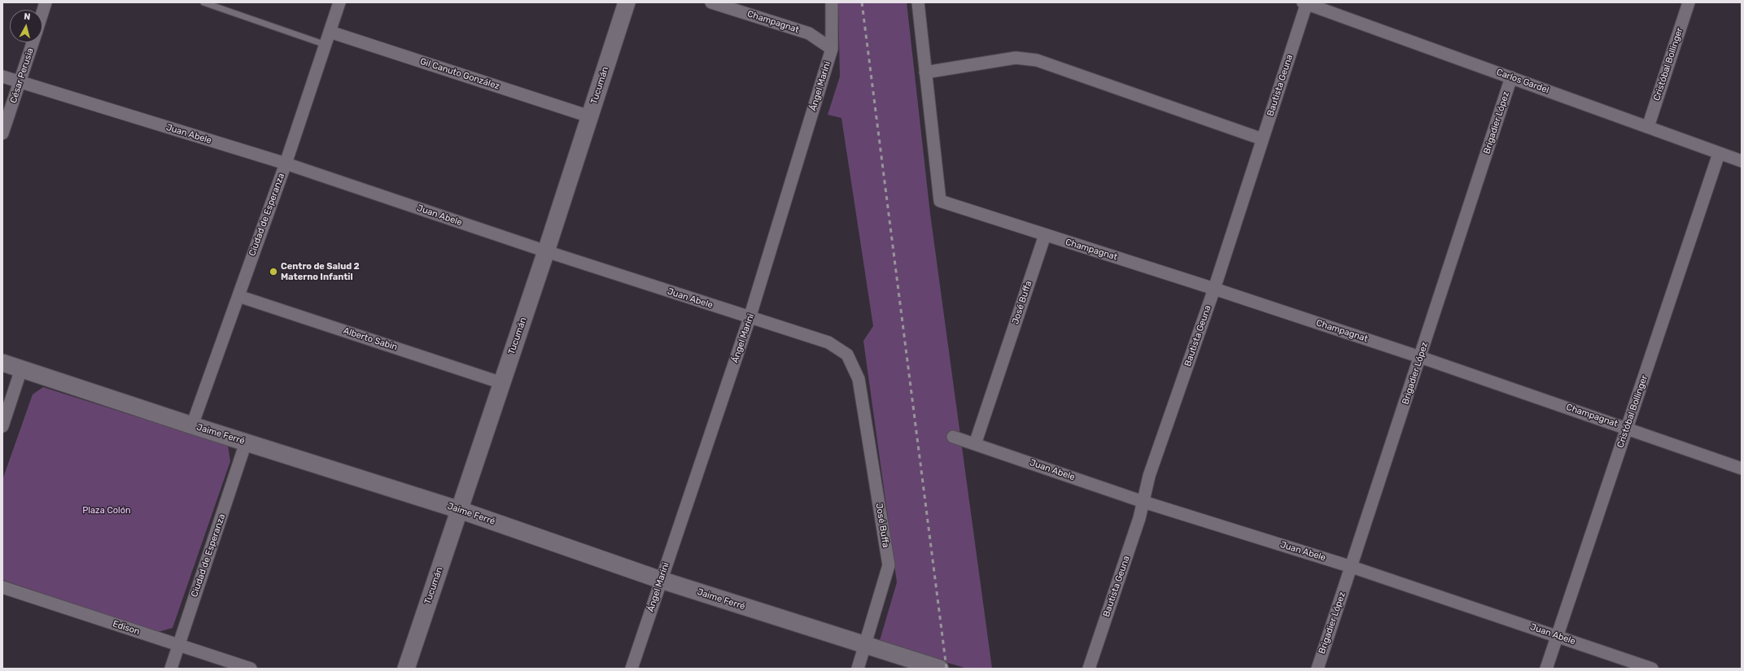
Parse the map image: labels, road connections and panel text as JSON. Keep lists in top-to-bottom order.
{
  "streets": {
    "street": [
      "Champagnat",
      "Cristóbal Bollinger",
      "Gil Canuto González",
      "César Perusia",
      "Carlos Gardel",
      "Tucumán",
      "Bautista Geuna",
      "Ángel Marini",
      "Brigadier López",
      "Juan Abele",
      "Ciudad de Esperanza",
      "José Buffa",
      "Alberto Sabin",
      "Jaime Ferré",
      "Edison"
    ]
  },
  "crossings": [
    ["Champagnat", "Cristóbal Bollinger"],
    ["Champagnat", "Bautista Geuna"],
    ["Champagnat", "Ángel Marini"],
    ["Champagnat", "Brigadier López"],
    ["Champagnat", "José Buffa"],
    ["Cristóbal Bollinger", "Carlos Gardel"],
    ["Cristóbal Bollinger", "Juan Abele"],
    ["Gil Canuto González", "Tucumán"],
    ["Gil Canuto González", "Ciudad de Esperanza"],
    ["César Perusia", "Juan Abele"],
    ["Carlos Gardel", "Bautista Geuna"],
    ["Carlos Gardel", "Brigadier López"],
    ["Tucumán", "Juan Abele"],
    ["Tucumán", "Alberto Sabin"],
    ["Tucumán", "Jaime Ferré"],
    ["Bautista Geuna", "Juan Abele"],
    ["Ángel Marini", "Juan Abele"],
    ["Ángel Marini", "Jaime Ferré"],
    ["Brigadier López", "Juan Abele"],
    ["Juan Abele", "Ciudad de Esperanza"],
    ["Juan Abele", "José Buffa"],
    ["Ciudad de Esperanza", "Alberto Sabin"],
    ["Ciudad de Esperanza", "Jaime Ferré"],
    ["Ciudad de Esperanza", "Edison"],
    ["José Buffa", "Jaime Ferré"]
  ],
  "parks": ["Plaza Colón"],
  "places": ["Centro de Salud 2 Materno Infantil"],
  "north": "top"
}
